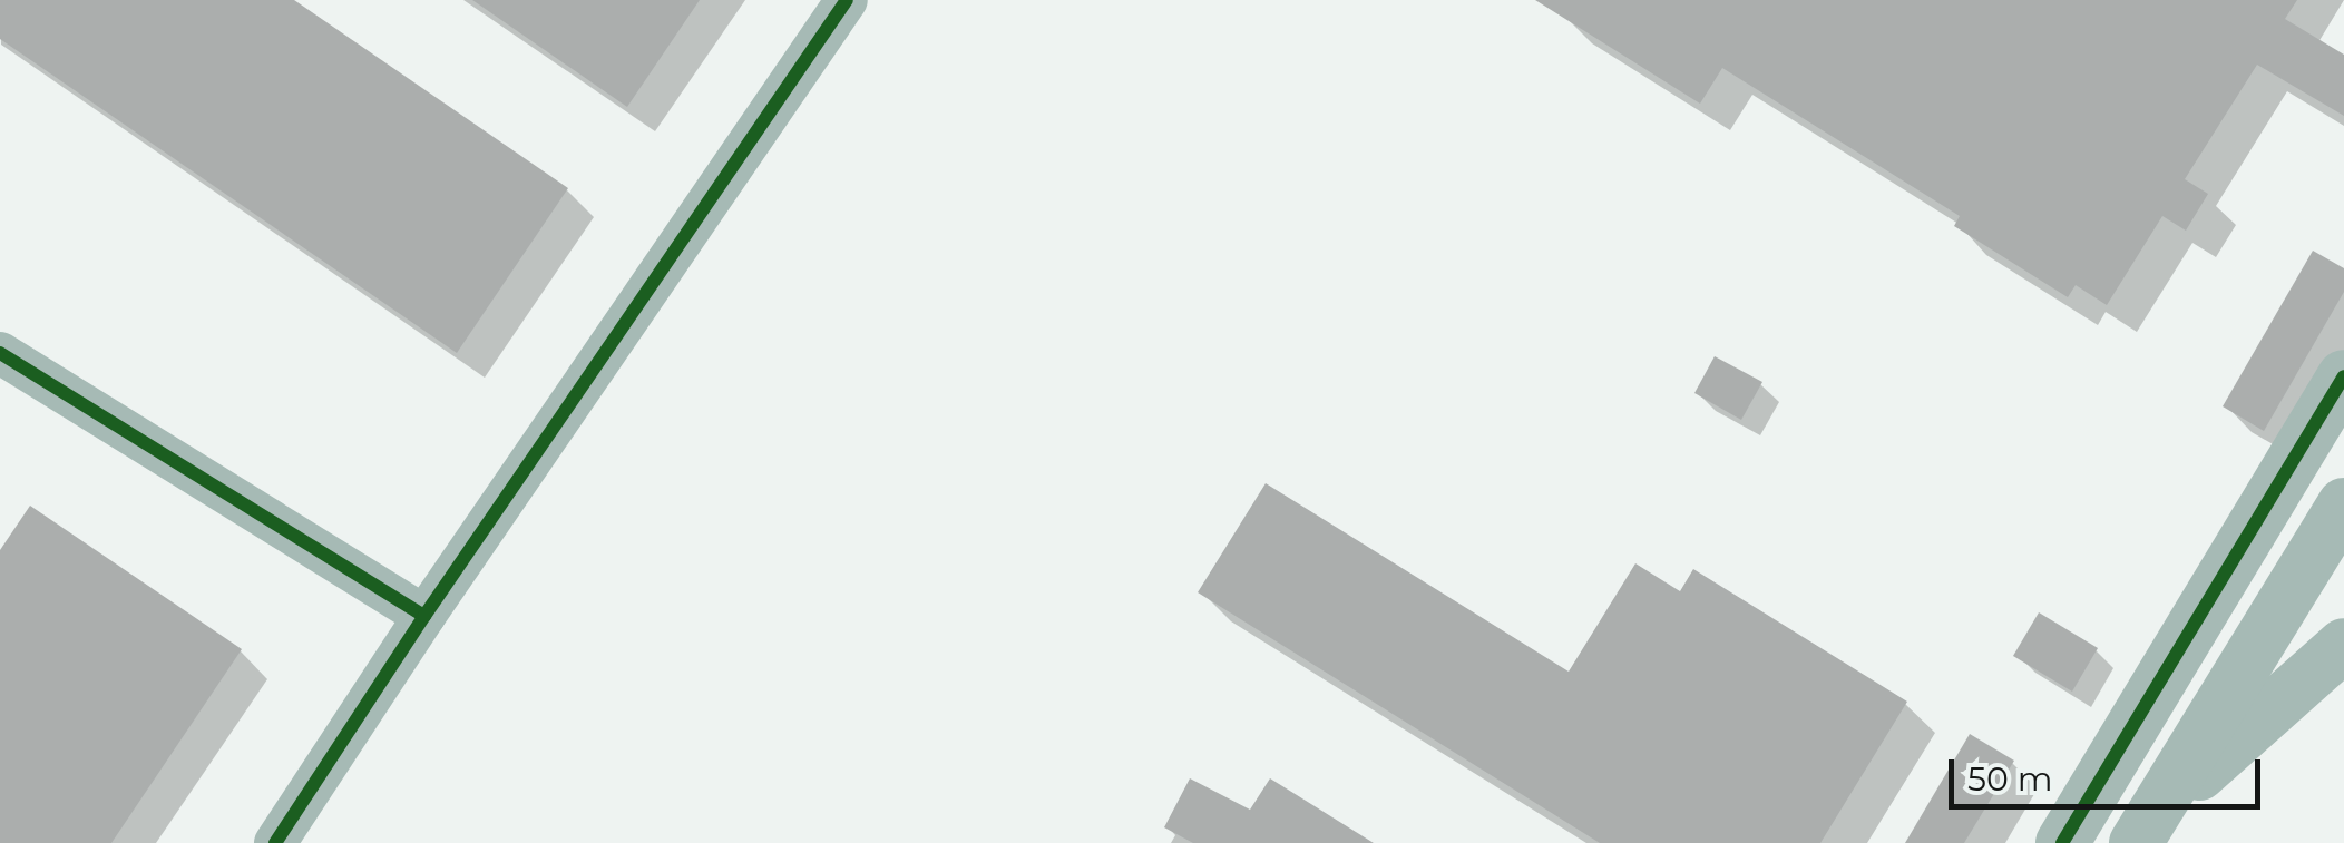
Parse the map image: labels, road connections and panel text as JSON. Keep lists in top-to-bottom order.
{
  "scale_bar": "50 m"
}
